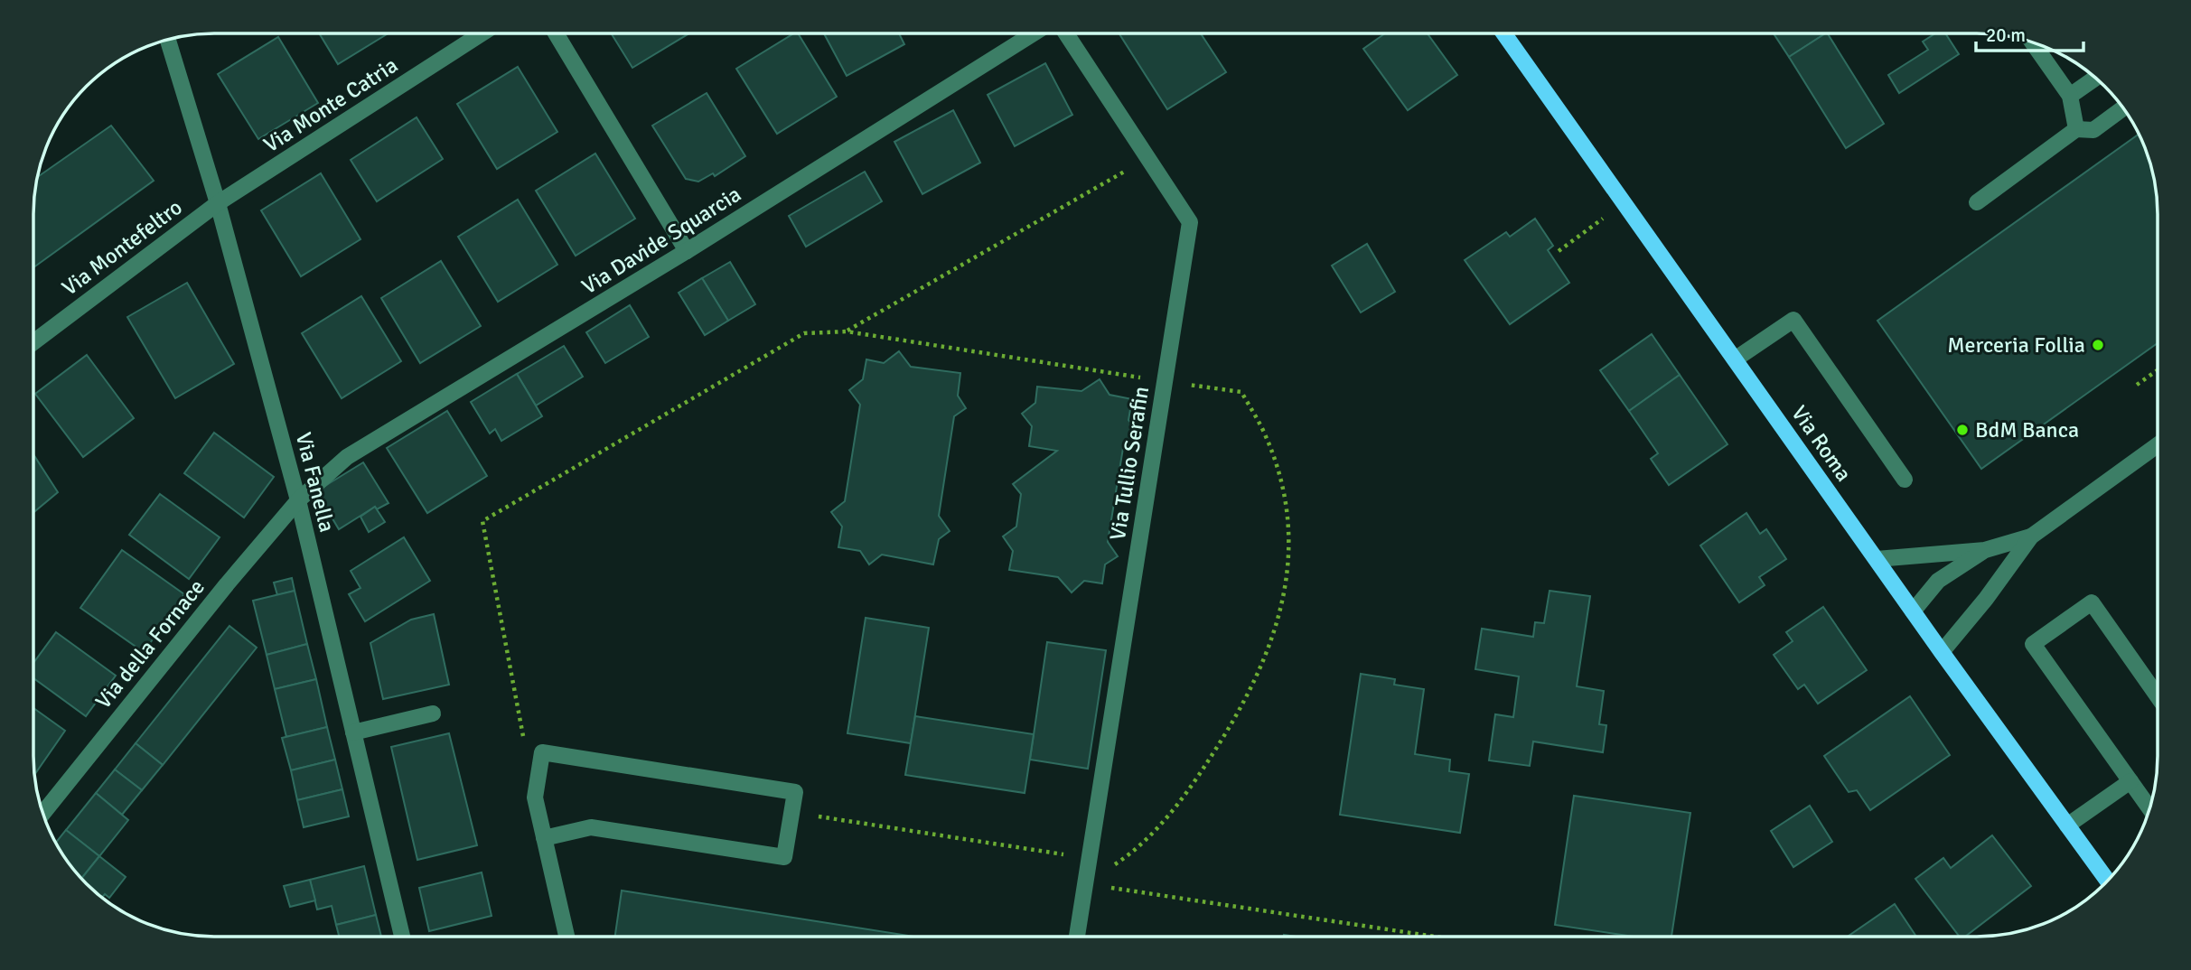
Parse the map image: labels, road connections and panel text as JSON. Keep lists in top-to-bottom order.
{
  "streets": {
    "main road": ["Via Roma"],
    "street": [
      "Via Monte Catria",
      "Via Davide Squarcia",
      "Via Montefeltro",
      "Via Tullio Serafin",
      "Via Fanella",
      "Via della Fornace"
    ]
  },
  "crossings": [
    ["Via Monte Catria", "Via Montefeltro"],
    ["Via Monte Catria", "Via Fanella"],
    ["Via Davide Squarcia", "Via Fanella"],
    ["Via Davide Squarcia", "Via della Fornace"],
    ["Via Montefeltro", "Via Fanella"],
    ["Via Fanella", "Via della Fornace"]
  ],
  "places": ["Merceria Follia", "BdM Banca"],
  "scale_bar": "20 m"
}
